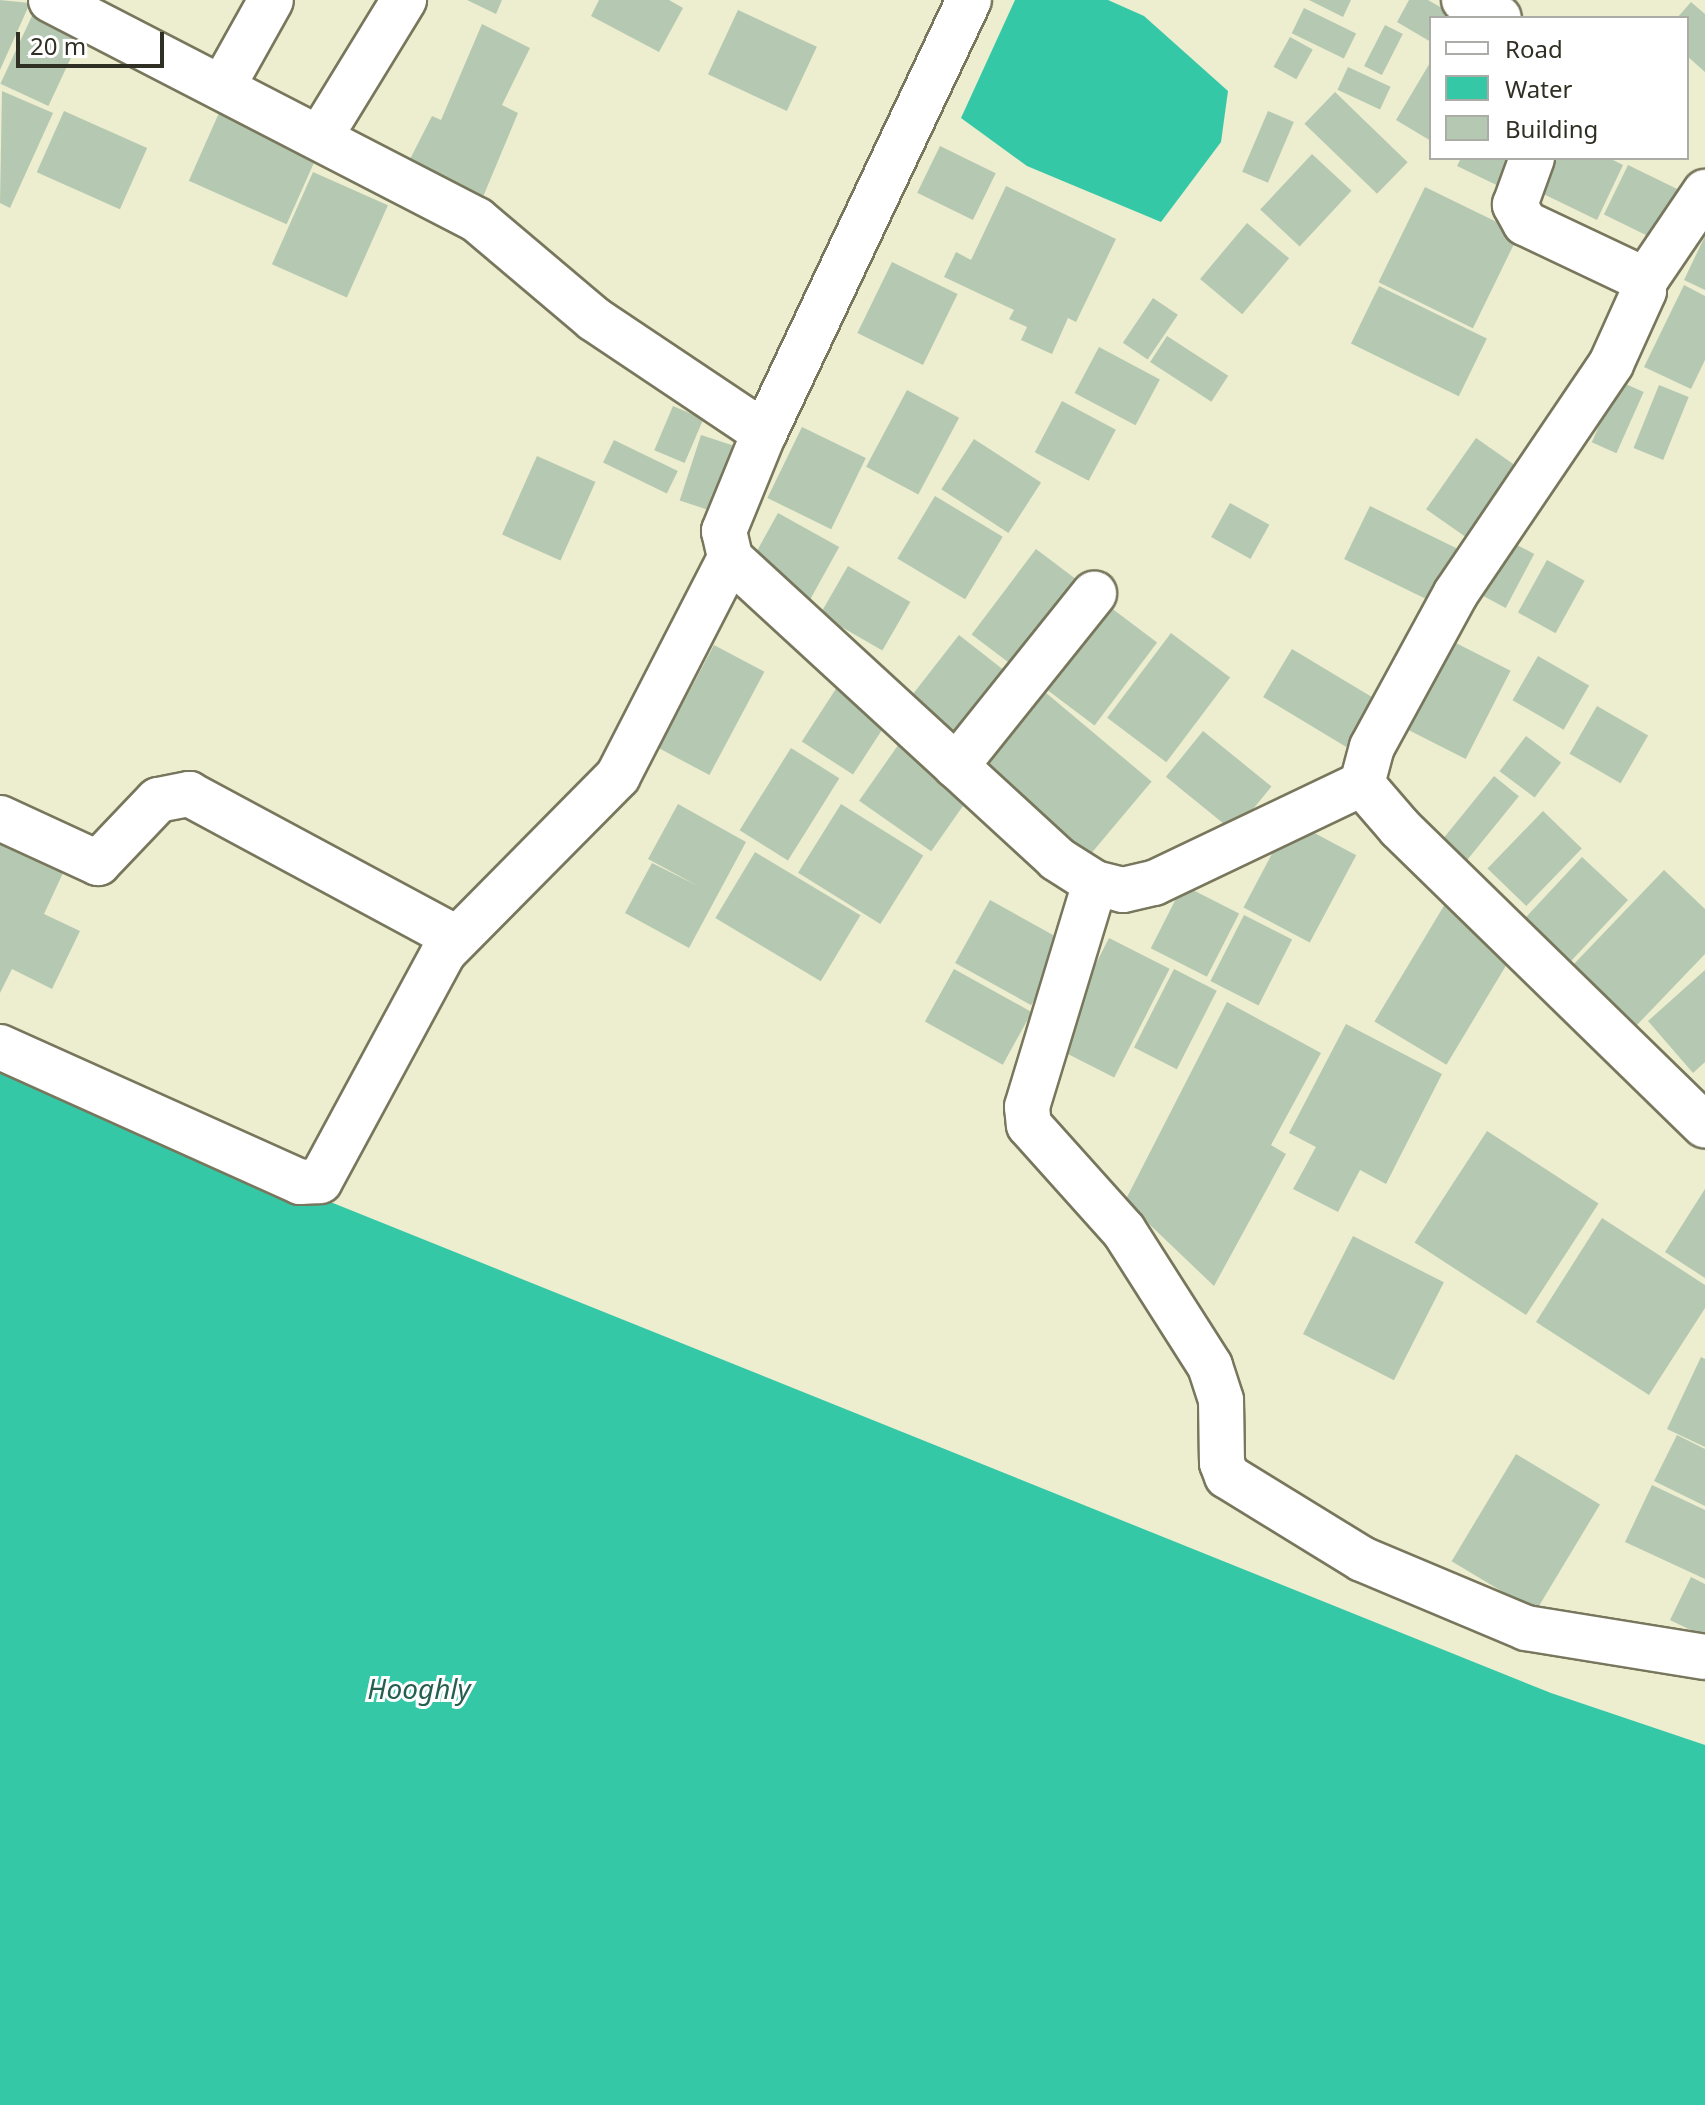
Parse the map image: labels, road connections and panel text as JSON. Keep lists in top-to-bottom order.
{
  "water": ["Hooghly"],
  "legend": ["Road", "Water", "Building"],
  "scale_bar": "20 m"
}
